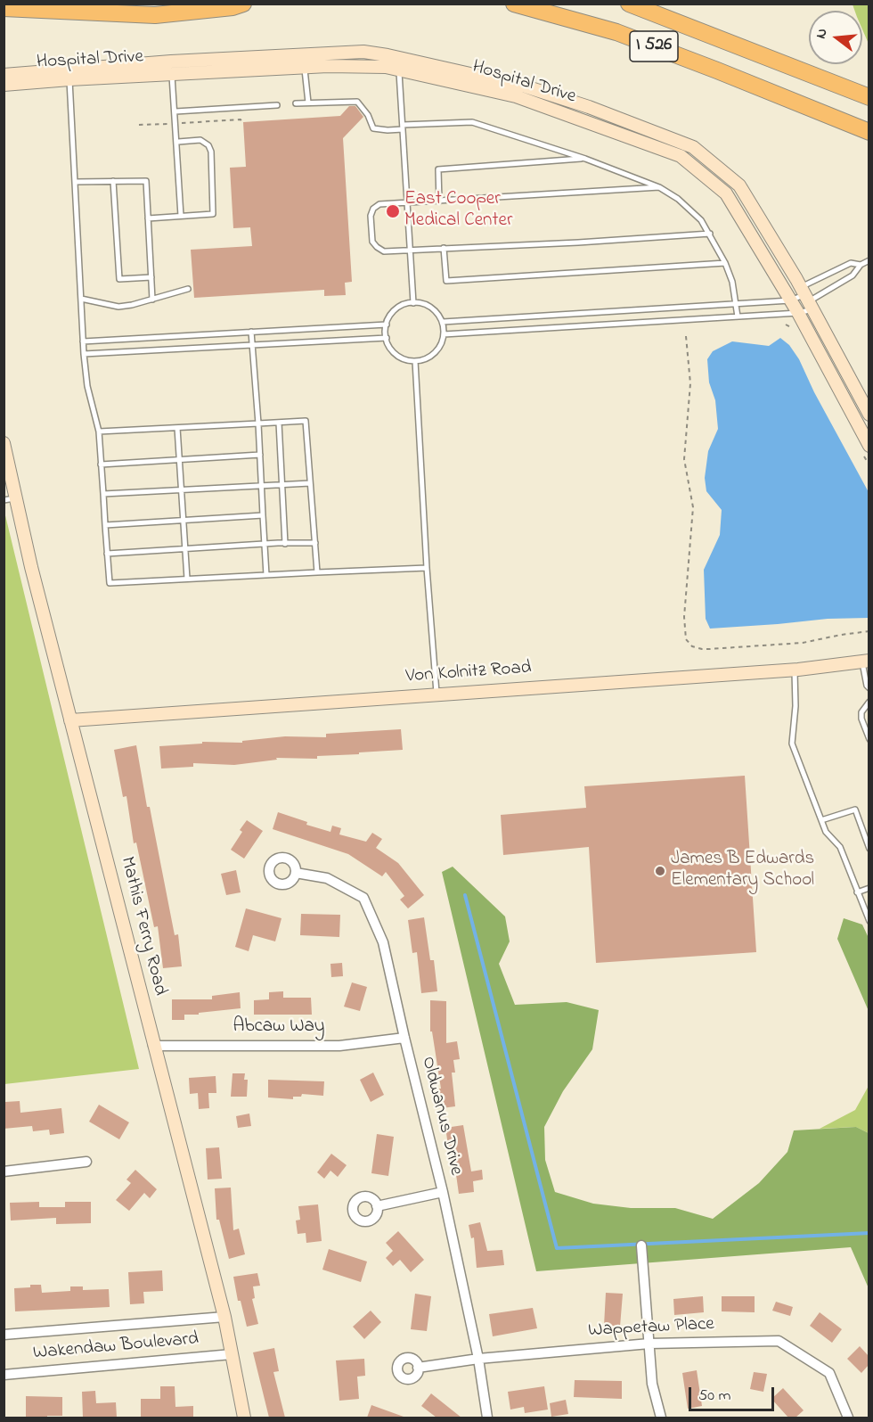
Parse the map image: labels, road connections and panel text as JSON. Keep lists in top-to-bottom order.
{
  "streets": {
    "highway": ["I 526"],
    "street": [
      "Hospital Drive",
      "Von Kolnitz Road",
      "Mathis Ferry Road",
      "Abcaw Way",
      "Oldwanus Drive",
      "Wappetaw Place",
      "Wakendaw Boulevard"
    ]
  },
  "crossings": [
    ["Von Kolnitz Road", "Mathis Ferry Road"],
    ["Mathis Ferry Road", "Abcaw Way"],
    ["Mathis Ferry Road", "Wakendaw Boulevard"],
    ["Abcaw Way", "Oldwanus Drive"],
    ["Oldwanus Drive", "Wappetaw Place"]
  ],
  "places": ["East Cooper Medical Center", "James B Edwards Elementary School"],
  "scale_bar": "50 m",
  "north": "left"
}
